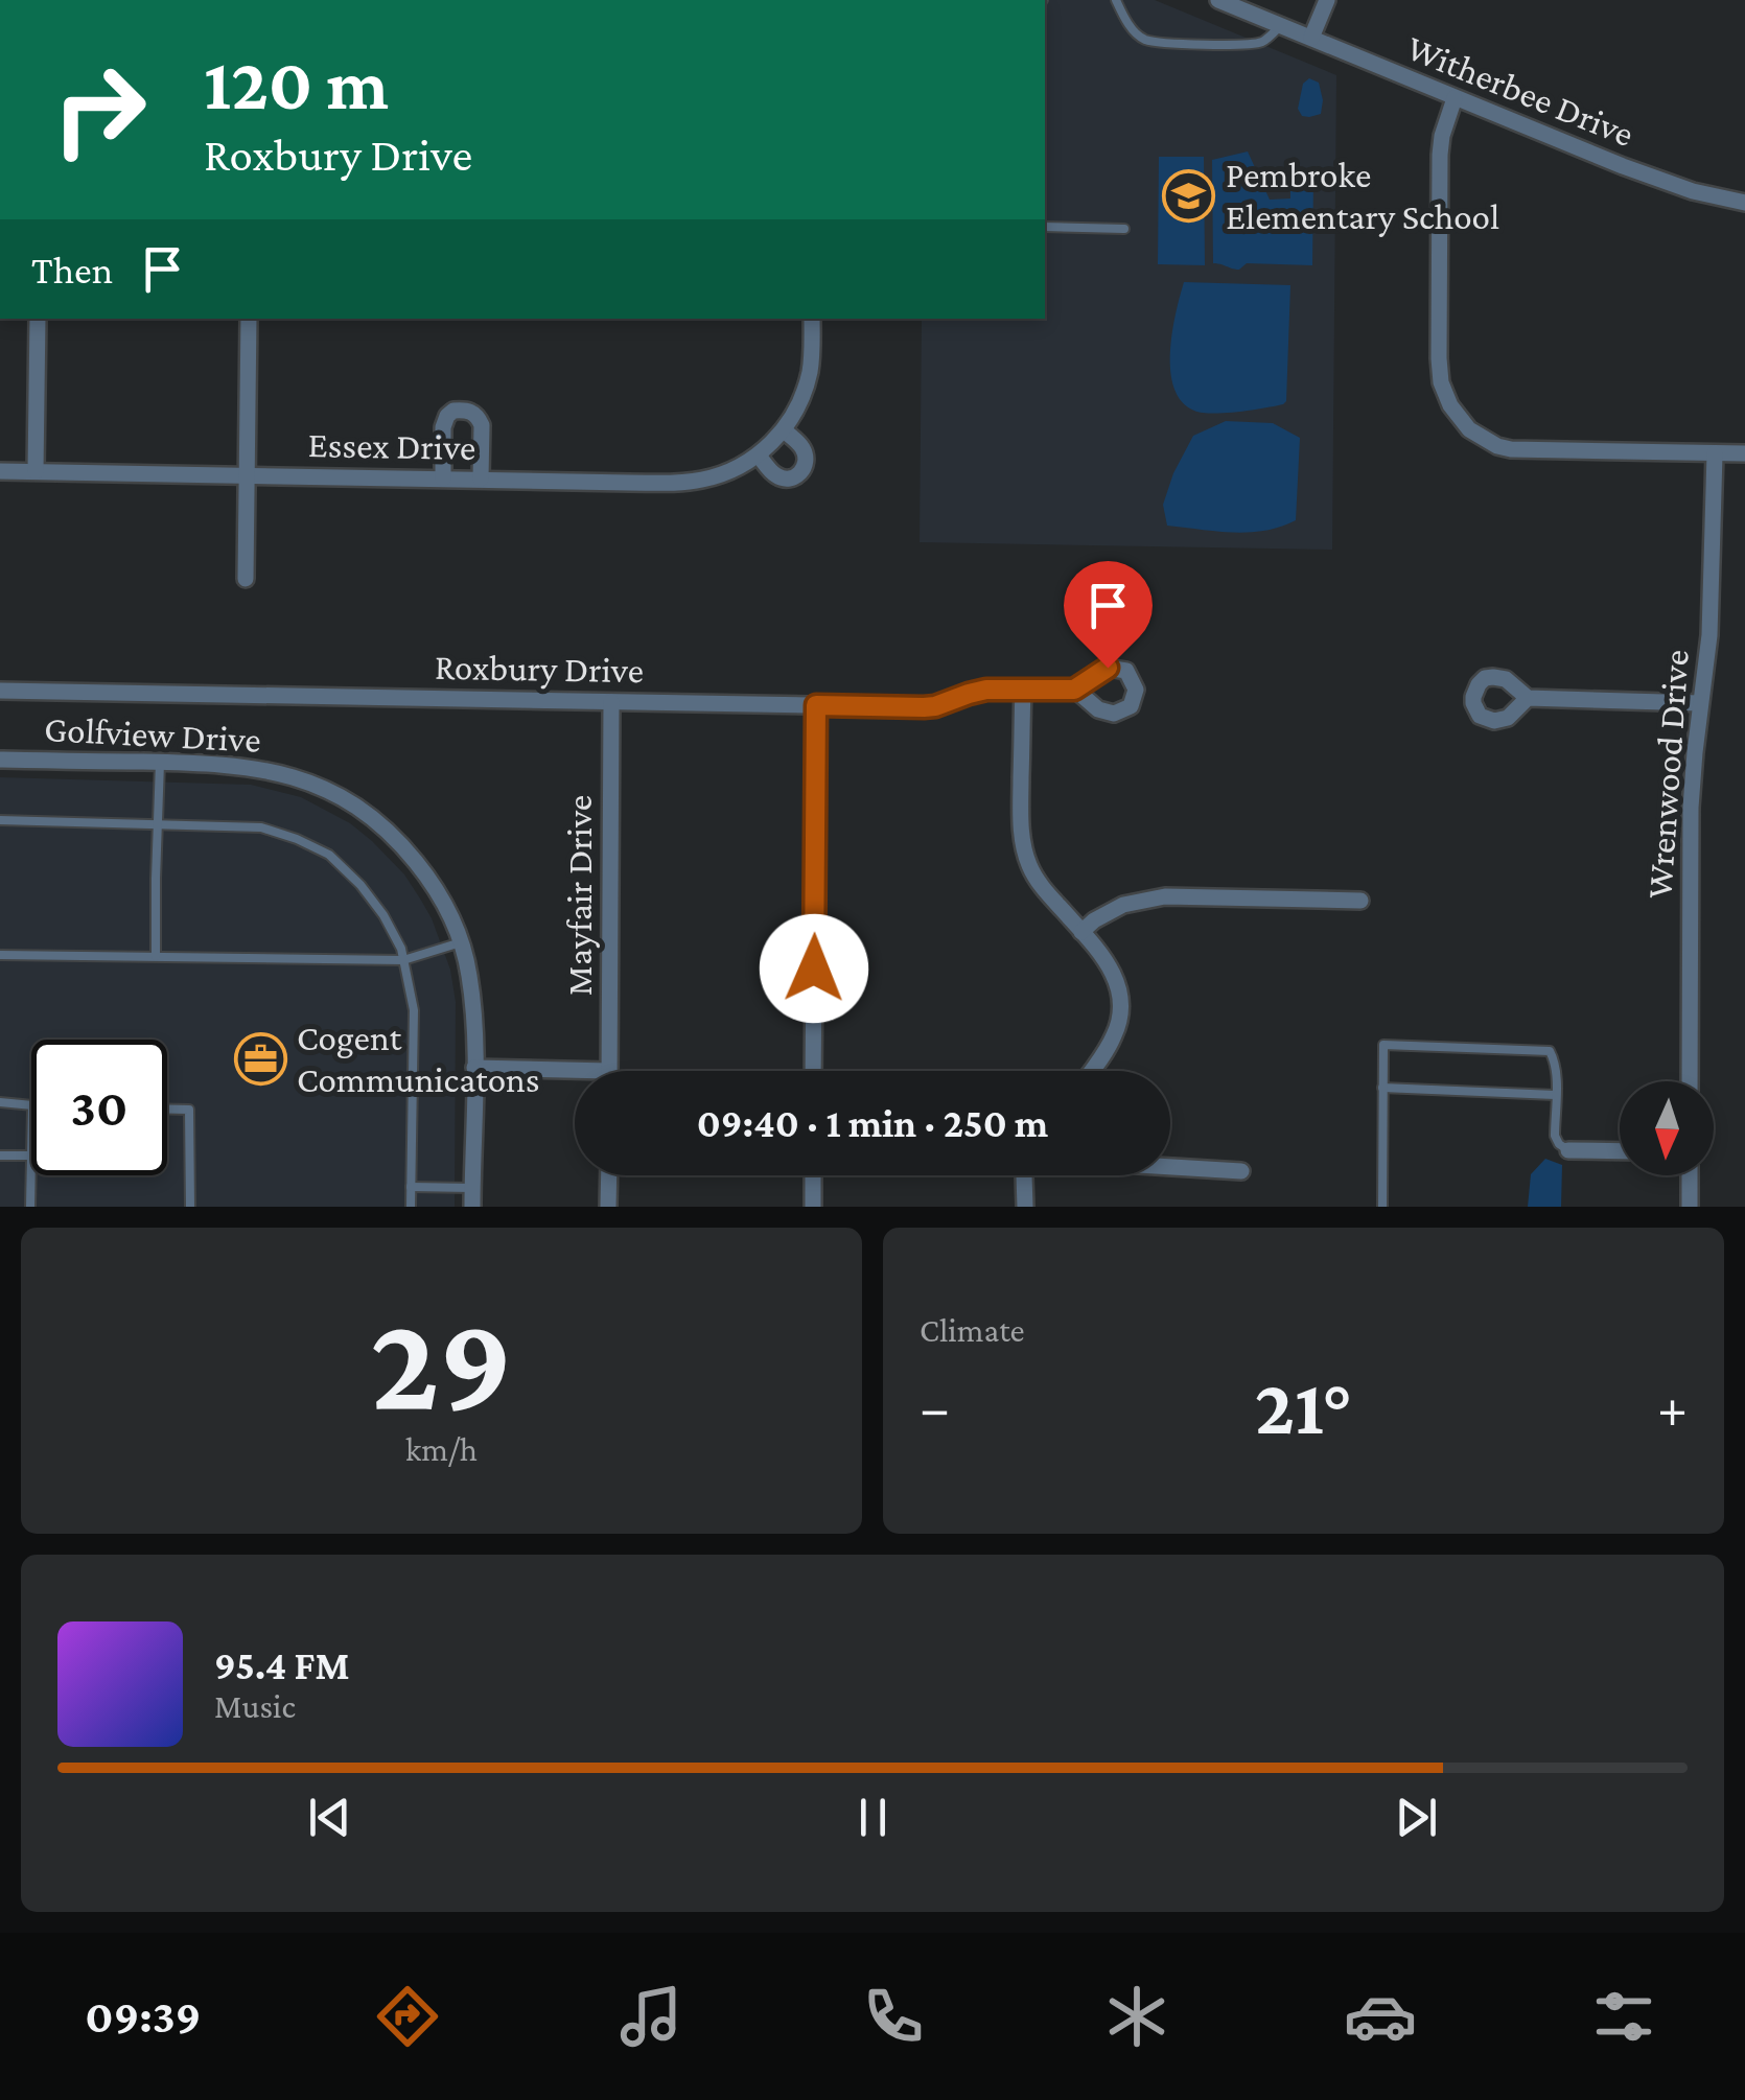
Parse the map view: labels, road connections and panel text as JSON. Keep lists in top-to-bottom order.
{
  "streets": {
    "street": [
      "Witherbee Drive",
      "Essex Drive",
      "Roxbury Drive",
      "Golfview Drive",
      "Wrenwood Drive",
      "Mayfair Drive"
    ]
  },
  "crossings": [
    ["Roxbury Drive", "Mayfair Drive"]
  ],
  "places": {
    "school or university": ["Pembroke Elementary School"],
    "office": ["Cogent Communicatons"]
  },
  "north": "bottom",
  "page": {
    "turn": ["120 m", "Roxbury Drive"],
    "then": "Then",
    "limit": "30",
    "trip": "09:40 · 1 min · 250 m",
    "tile": [
      ["29", "km/h"],
      "Climate"
    ],
    "heat": ["−", "21°", "+"],
    "song": ["95.4 FM", "Music"],
    "tabs": "09:39"
  }
}
